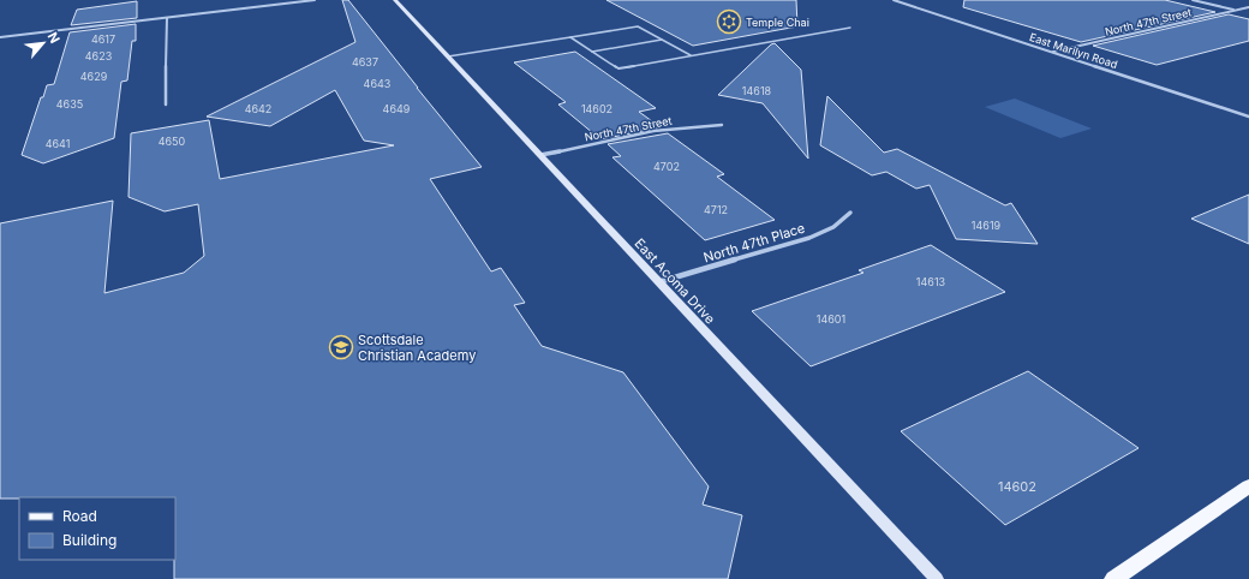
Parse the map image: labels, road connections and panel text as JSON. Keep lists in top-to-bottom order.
{
  "streets": {
    "street": [
      "North 47th Street",
      "East Marilyn Road",
      "North 47th Place",
      "East Acoma Drive"
    ]
  },
  "crossings": [
    ["North 47th Street", "East Marilyn Road"],
    ["North 47th Street", "East Acoma Drive"],
    ["North 47th Place", "East Acoma Drive"]
  ],
  "places": {
    "synagogue": ["Temple Chai"],
    "school or university": ["Scottsdale Christian Academy"]
  },
  "house_numbers": [
    "4617",
    "4623",
    "4637",
    "4629",
    "4643",
    "14618",
    "4635",
    "4642",
    "4649",
    "14602",
    "4650",
    "4641",
    "4702",
    "4712",
    "14619",
    "14613",
    "14601",
    "14602"
  ],
  "legend": ["Road", "Building"],
  "north": "top right"
}
